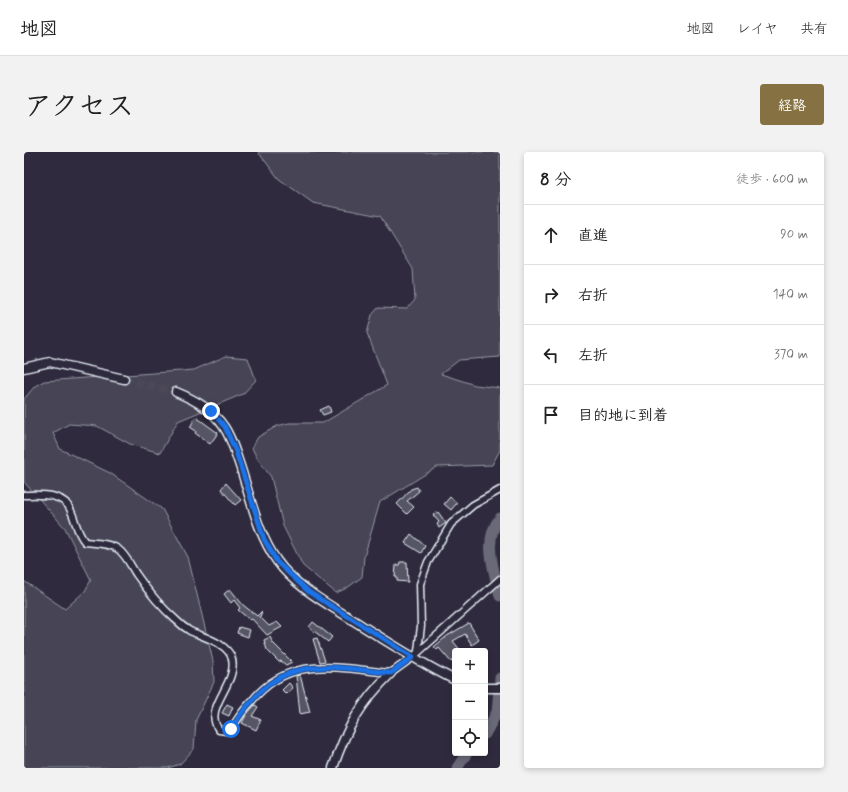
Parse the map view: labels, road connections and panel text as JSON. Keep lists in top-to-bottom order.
{
  "page": {
    "header": "地図",
    "nav": ["地図", "レイヤ", "共有"],
    "title": "アクセス",
    "buttons": "経路",
    "heading": ["8 分", "徒歩 · 600 m"],
    "list": [
      ["直進", "90 m"],
      ["右折", "140 m"],
      ["左折", "370 m"],
      "目的地に到着"
    ],
    "map_buttons": ["+", "−"]
  }
}
